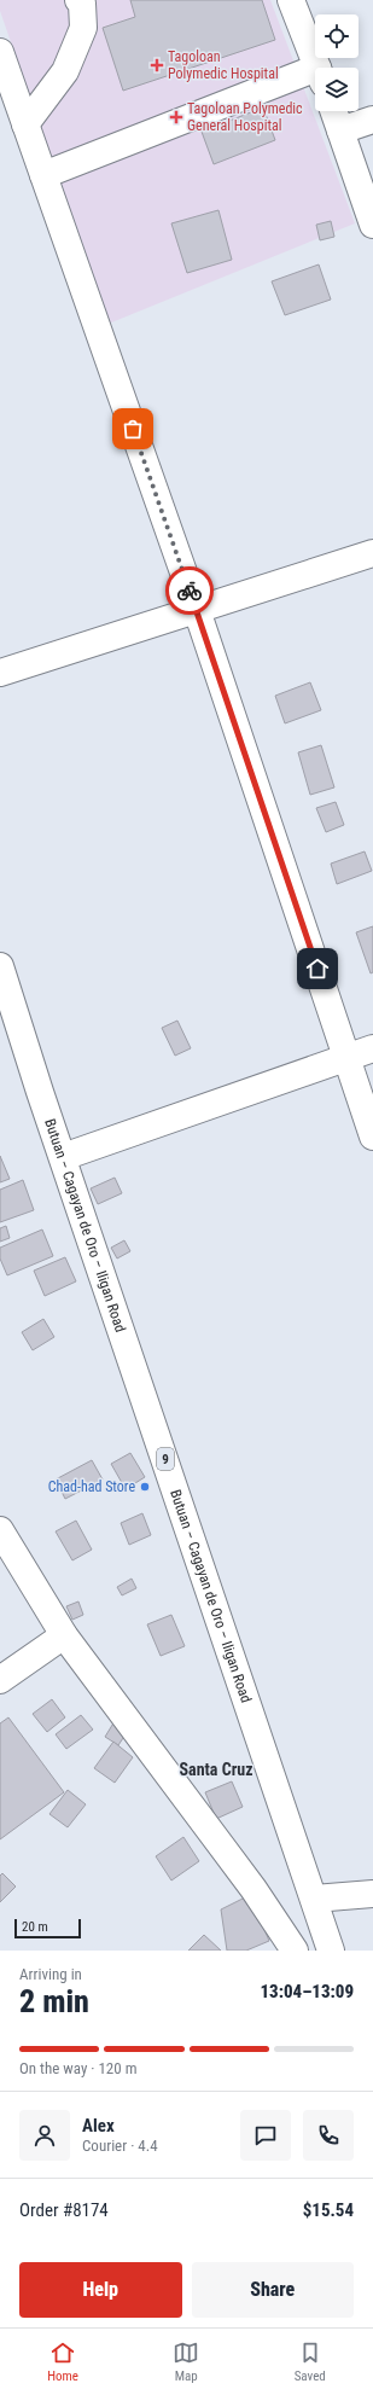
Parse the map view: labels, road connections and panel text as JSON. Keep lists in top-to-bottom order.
{
  "streets": {
    "main road": ["Butuan – Cagayan de Oro – Iligan Road", "9"]
  },
  "districts": ["Santa Cruz"],
  "places": {
    "health": ["Tagoloan Polymedic Hospital", "Tagoloan Polymedic General Hospital"],
    "other": ["Chad-had Store"]
  },
  "scale_bar": "20 m",
  "page": {
    "scale": "20 m",
    "heading": ["2 min", "Arriving in", "13:04–13:09"],
    "panel": [
      "Alex",
      "Courier · 4.4",
      "Order #8174",
      "$15.54"
    ],
    "bar": "On the way · 120 m",
    "buttons": ["Help", "Share"],
    "tabs": ["Home", "Map", "Saved"]
  }
}
